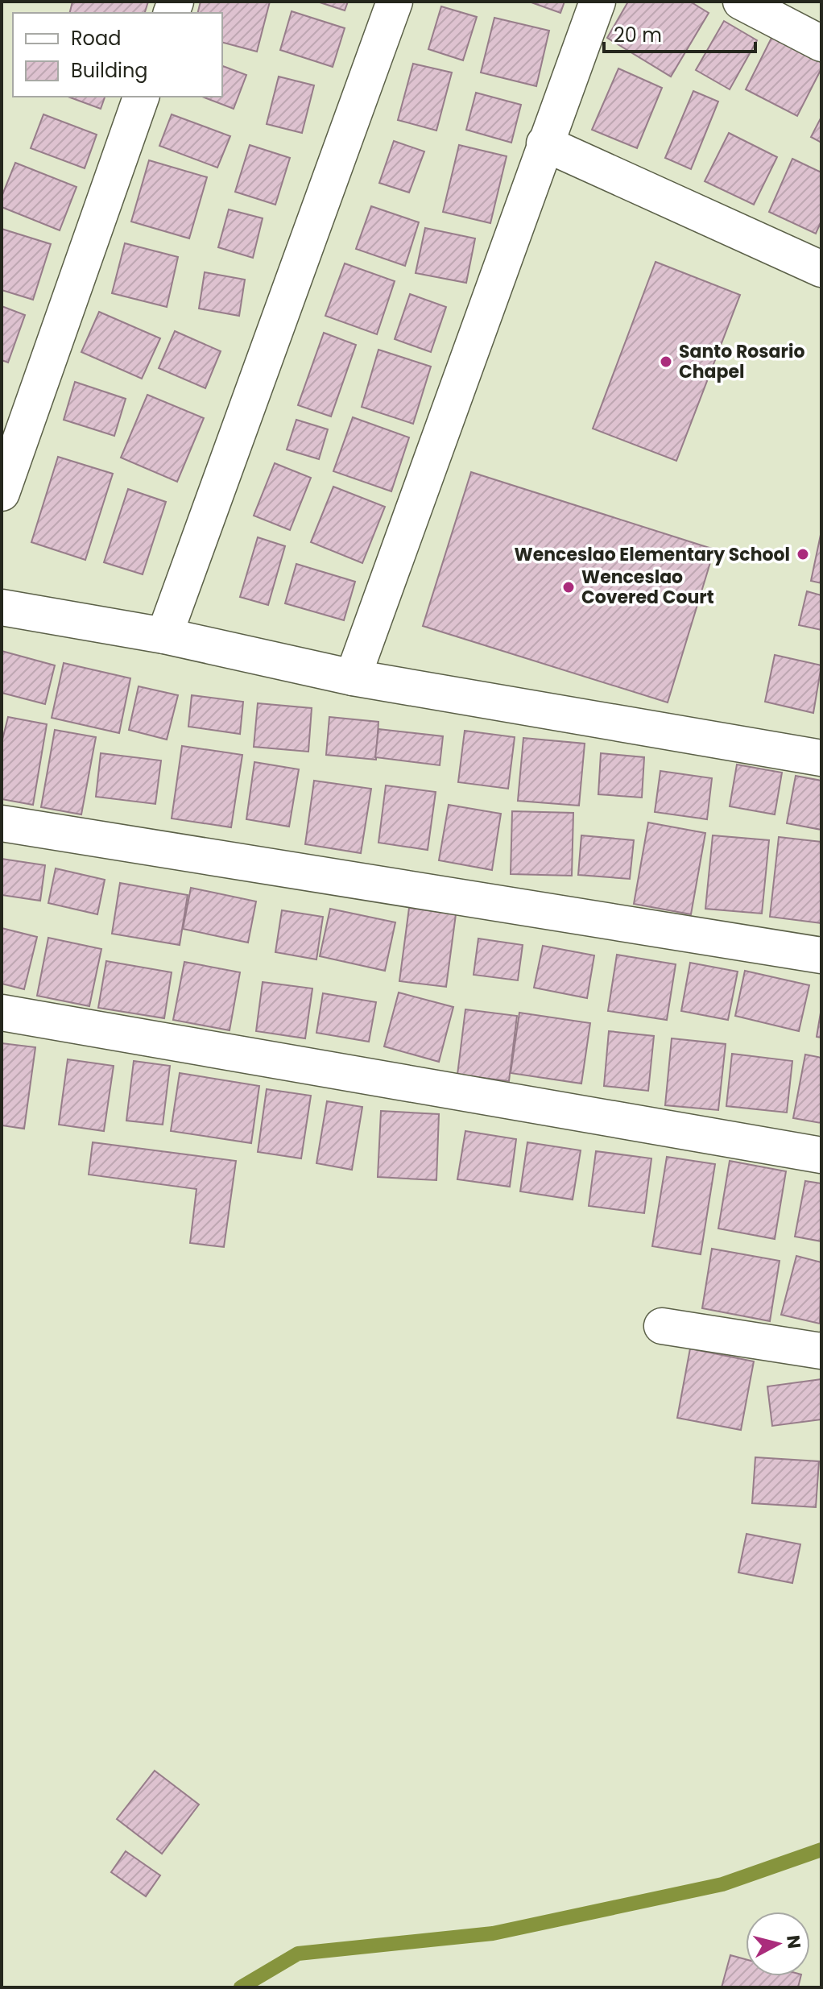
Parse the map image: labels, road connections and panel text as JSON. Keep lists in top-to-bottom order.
{
  "places": ["Santo Rosario Chapel", "Wenceslao Elementary School", "Wenceslao Covered Court"],
  "legend": ["Road", "Building"],
  "scale_bar": "20 m",
  "north": "right"
}
